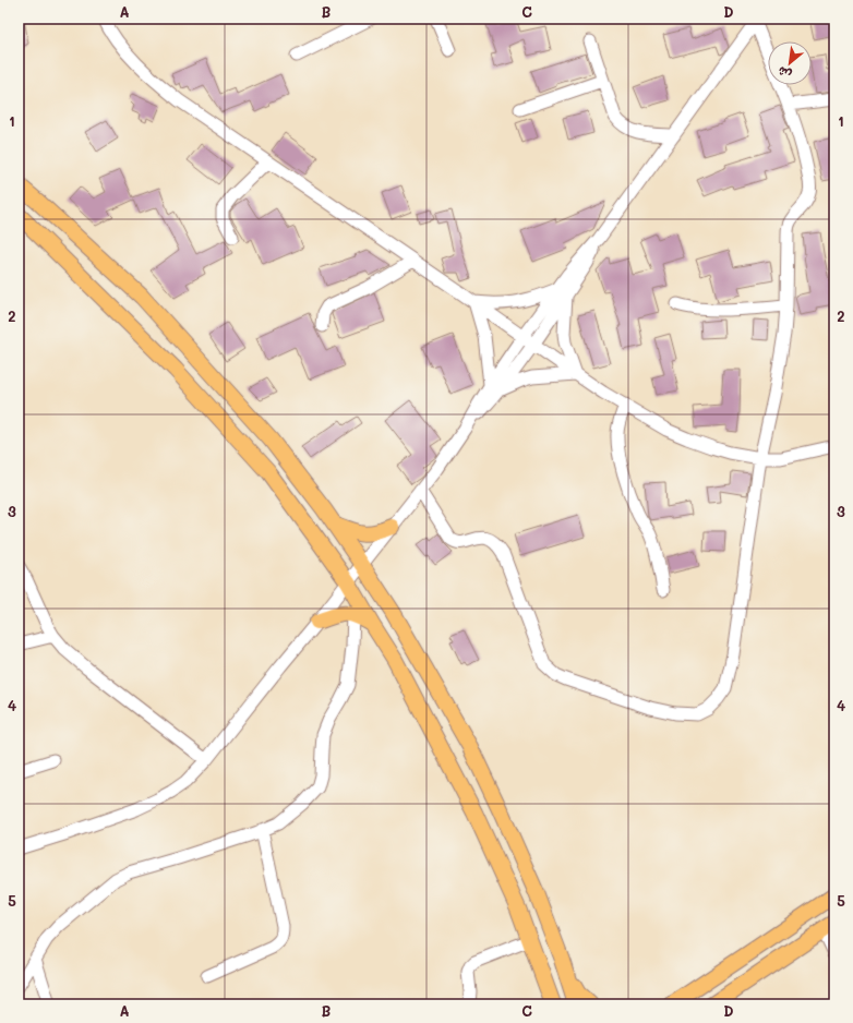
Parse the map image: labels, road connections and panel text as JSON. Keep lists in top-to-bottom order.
{
  "north": "bottom left",
  "grid": {
    "columns": [
      "A",
      "B",
      "C",
      "D"
    ],
    "rows": [
      "1",
      "2",
      "3",
      "4",
      "5"
    ]
  }
}
